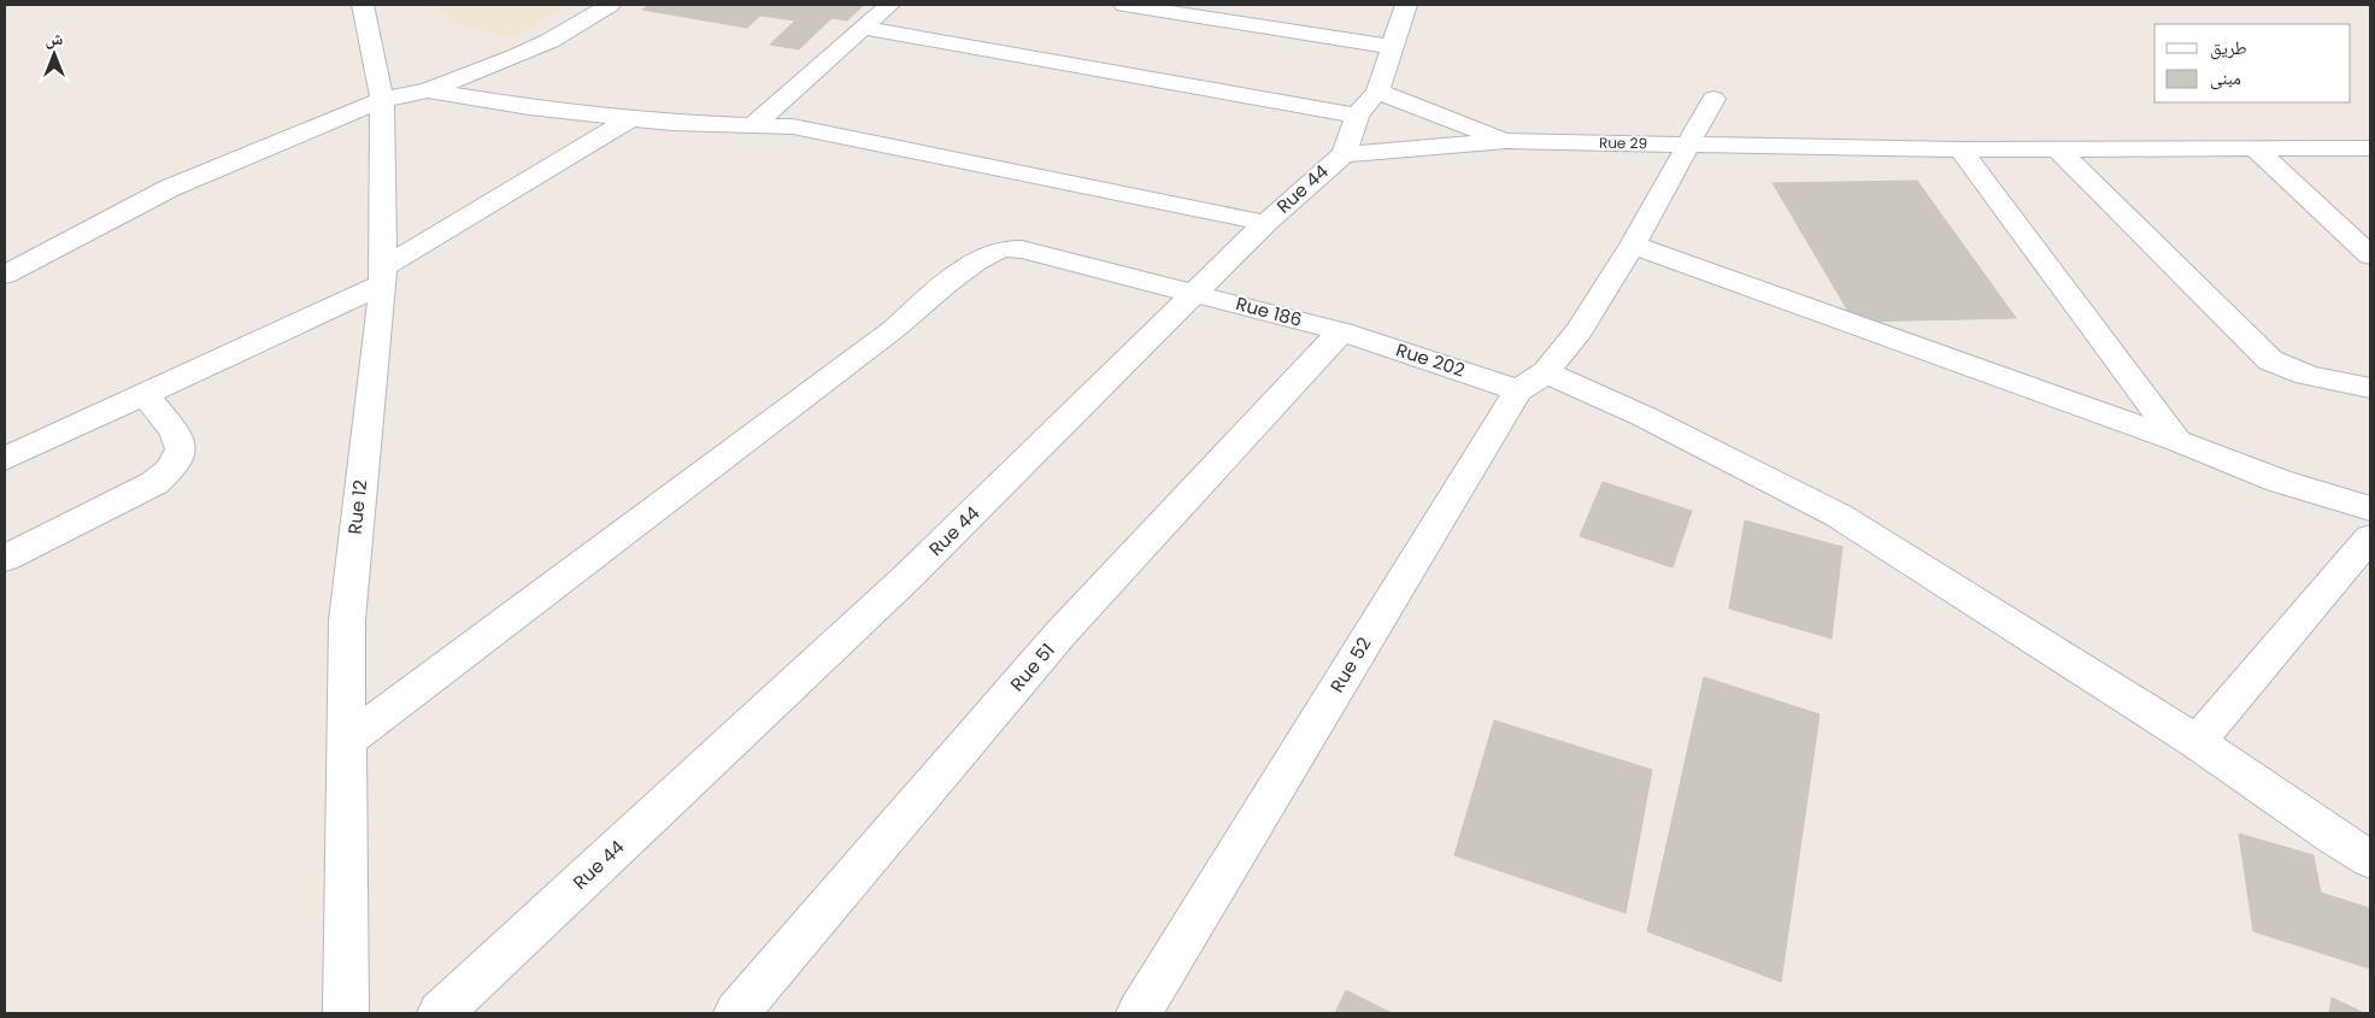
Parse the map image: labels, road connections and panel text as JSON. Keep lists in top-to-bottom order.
{
  "streets": {
    "street": [
      "Rue 29",
      "Rue 44",
      "Rue 186",
      "Rue 202",
      "Rue 12",
      "Rue 52",
      "Rue 51"
    ]
  },
  "crossings": [
    ["Rue 29", "Rue 44"],
    ["Rue 29", "Rue 52"],
    ["Rue 44", "Rue 186"],
    ["Rue 186", "Rue 202"],
    ["Rue 186", "Rue 12"],
    ["Rue 186", "Rue 51"],
    ["Rue 202", "Rue 52"],
    ["Rue 202", "Rue 51"]
  ],
  "legend": ["طريق", "مبنى"],
  "north": "top"
}
